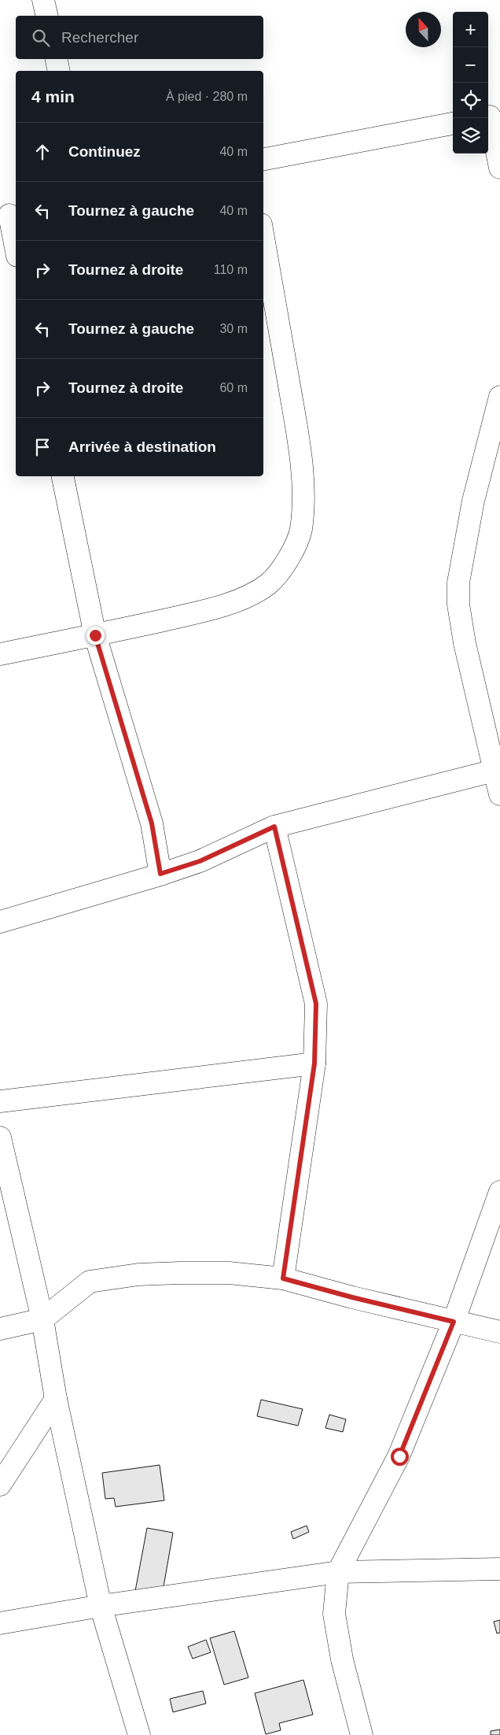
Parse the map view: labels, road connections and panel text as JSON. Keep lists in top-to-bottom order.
{
  "north": "top",
  "page": {
    "map_buttons": ["+", "−"],
    "search": "Rechercher",
    "heading": ["4 min", "À pied · 280 m"],
    "list": [
      ["Continuez", "40 m"],
      ["Tournez à gauche", "40 m"],
      ["Tournez à droite", "110 m"],
      ["Tournez à gauche", "30 m"],
      ["Tournez à droite", "60 m"],
      "Arrivée à destination"
    ]
  }
}
